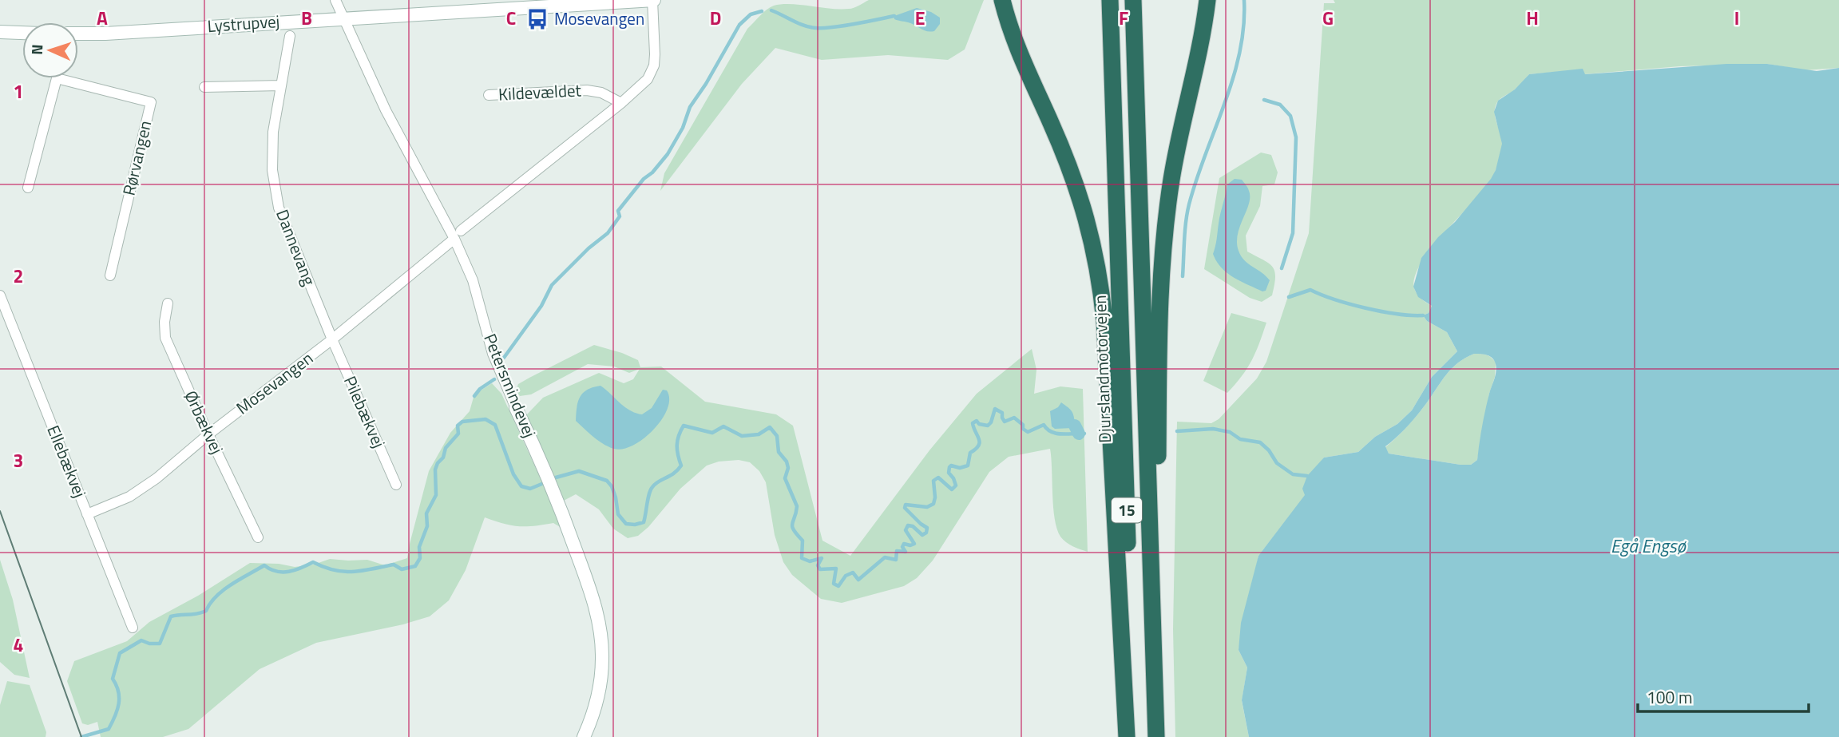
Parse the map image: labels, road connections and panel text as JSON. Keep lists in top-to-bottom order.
{
  "streets": {
    "highway": ["Djurslandmotorvejen", "15"],
    "street": [
      "Lystrupvej",
      "Kildevældet",
      "Rørvangen",
      "Dannevang",
      "Mosevangen",
      "Petersmindevej",
      "Pilebækvej",
      "Ørbækvej",
      "Ellebækvej"
    ]
  },
  "crossings": [
    ["Lystrupvej", "Mosevangen"],
    ["Lystrupvej", "Petersmindevej"],
    ["Kildevældet", "Mosevangen"],
    ["Dannevang", "Mosevangen"],
    ["Dannevang", "Pilebækvej"],
    ["Mosevangen", "Petersmindevej"],
    ["Mosevangen", "Pilebækvej"],
    ["Mosevangen", "Ørbækvej"],
    ["Mosevangen", "Ellebækvej"]
  ],
  "water": ["Egå Engsø"],
  "places": {
    "bus stop": ["Mosevangen"]
  },
  "scale_bar": "100 m",
  "north": "left",
  "grid": {
    "columns": [
      "A",
      "B",
      "C",
      "D",
      "E",
      "F",
      "G",
      "H",
      "I"
    ],
    "rows": [
      "1",
      "2",
      "3",
      "4"
    ]
  }
}
